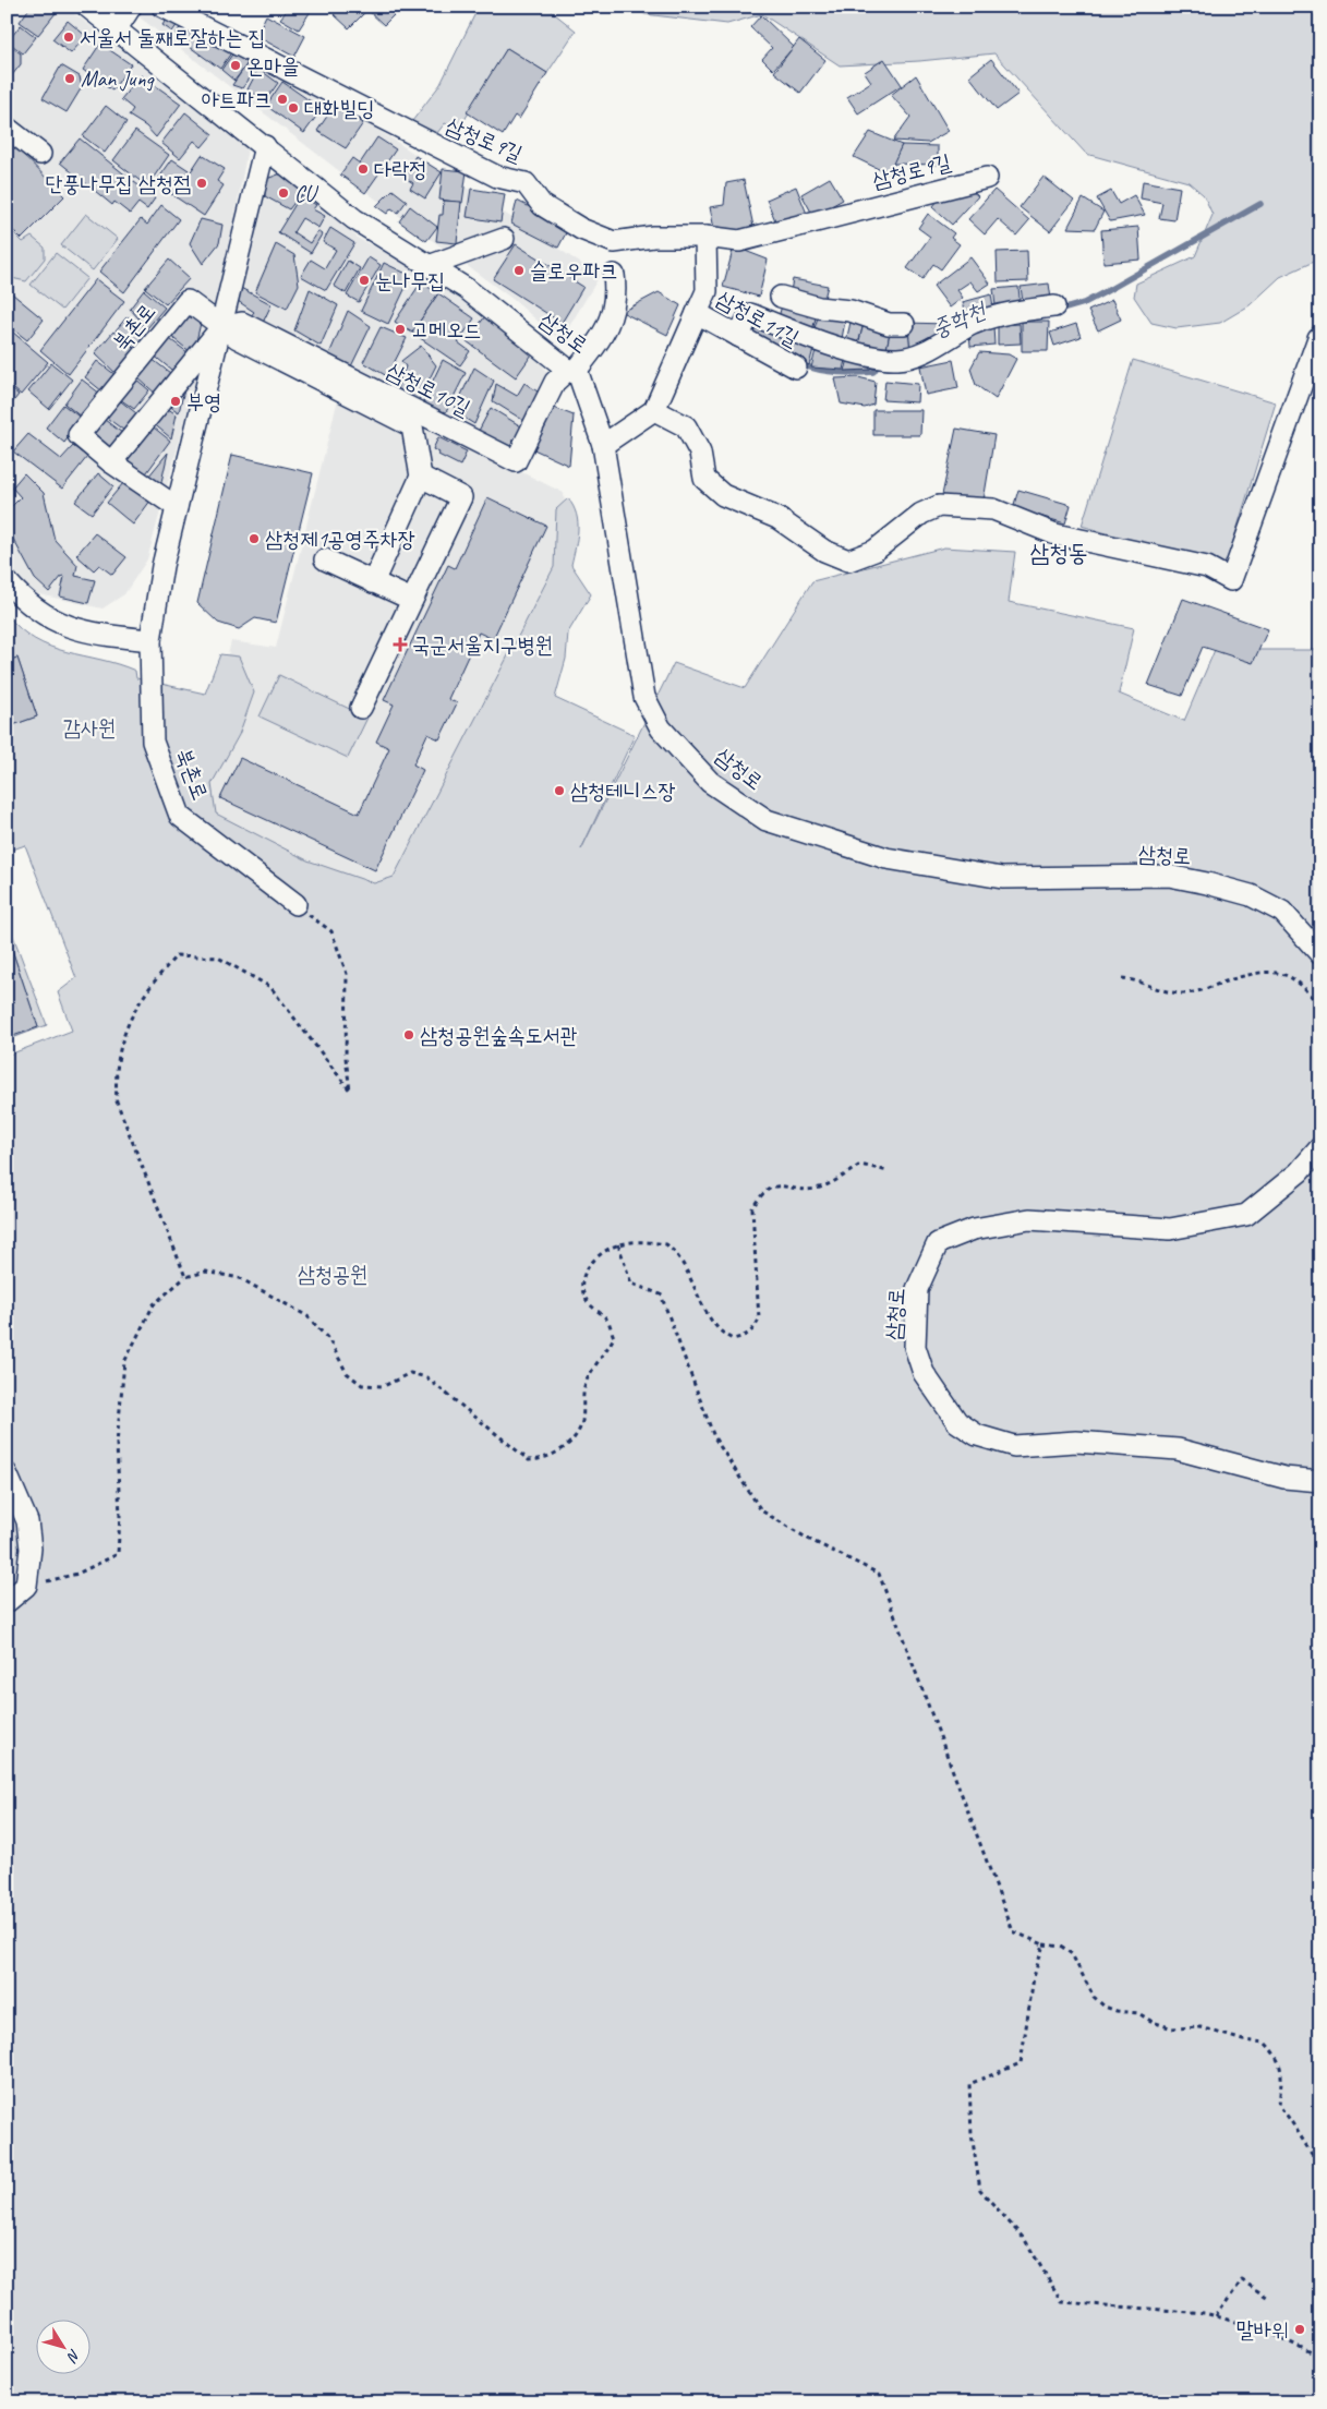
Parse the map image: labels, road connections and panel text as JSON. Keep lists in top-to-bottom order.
{
  "streets": {
    "street": [
      "삼청로9길",
      "삼청로11길",
      "북촌로",
      "삼청로",
      "삼청로10길"
    ]
  },
  "crossings": [
    ["삼청로9길", "삼청로11길"],
    ["북촌로", "삼청로"],
    ["북촌로", "삼청로10길"],
    ["삼청로", "삼청로10길"]
  ],
  "districts": ["삼청동"],
  "water": ["중학천"],
  "parks": ["감사원", "삼청공원"],
  "places": {
    "other": [
      "서울서 둘째로잘하는 집",
      "온마을",
      "Man Jung",
      "아트파크",
      "대화빌딩",
      "다락정",
      "단풍나무집 삼청점",
      "CU",
      "슬로우파크",
      "눈나무집",
      "고메오드",
      "부영",
      "삼청제1공영주차장",
      "삼청테니스장",
      "삼청공원숲속도서관",
      "말바위"
    ],
    "health": ["국군서울지구병원"]
  },
  "north": "bottom right"
}
